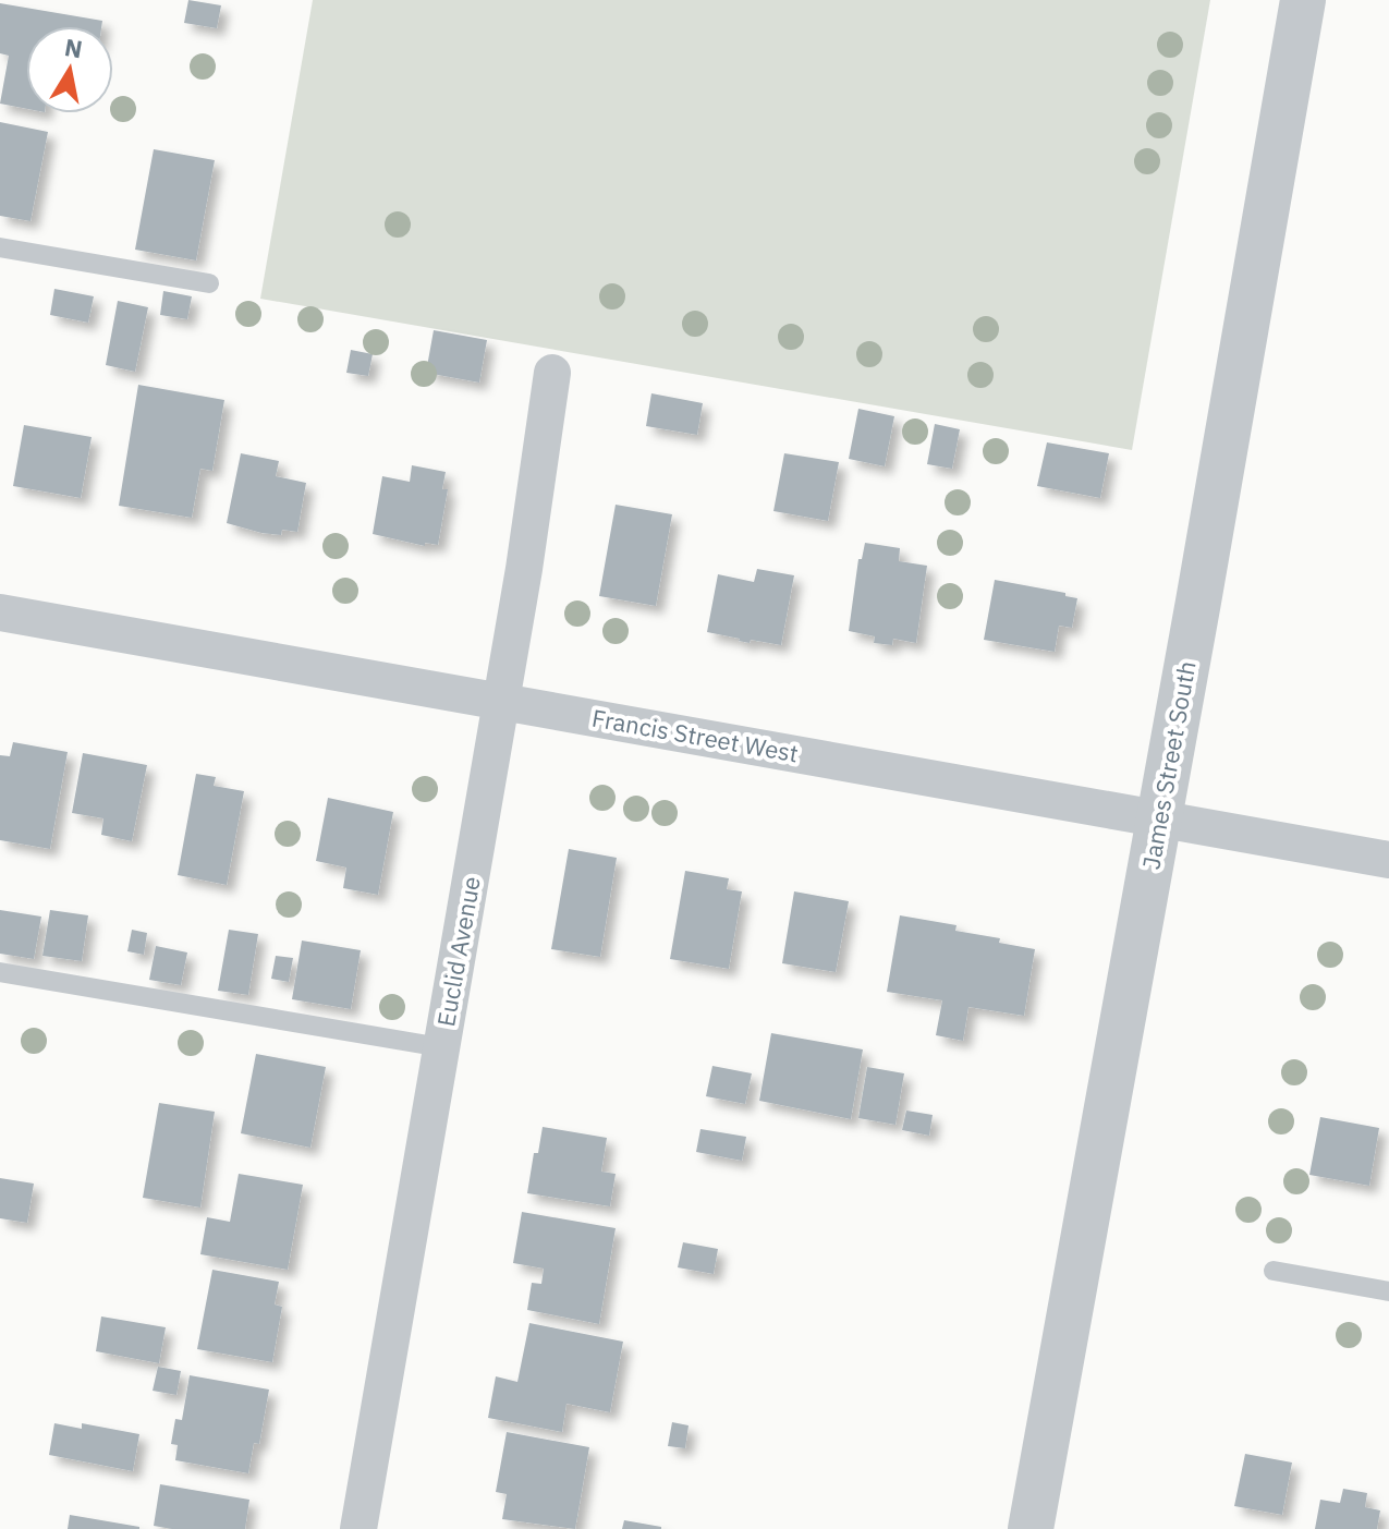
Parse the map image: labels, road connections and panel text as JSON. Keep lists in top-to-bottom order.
{
  "streets": {
    "street": ["Francis Street West", "James Street South", "Euclid Avenue"]
  },
  "crossings": [
    ["Francis Street West", "James Street South"],
    ["Francis Street West", "Euclid Avenue"]
  ],
  "north": "top"
}
